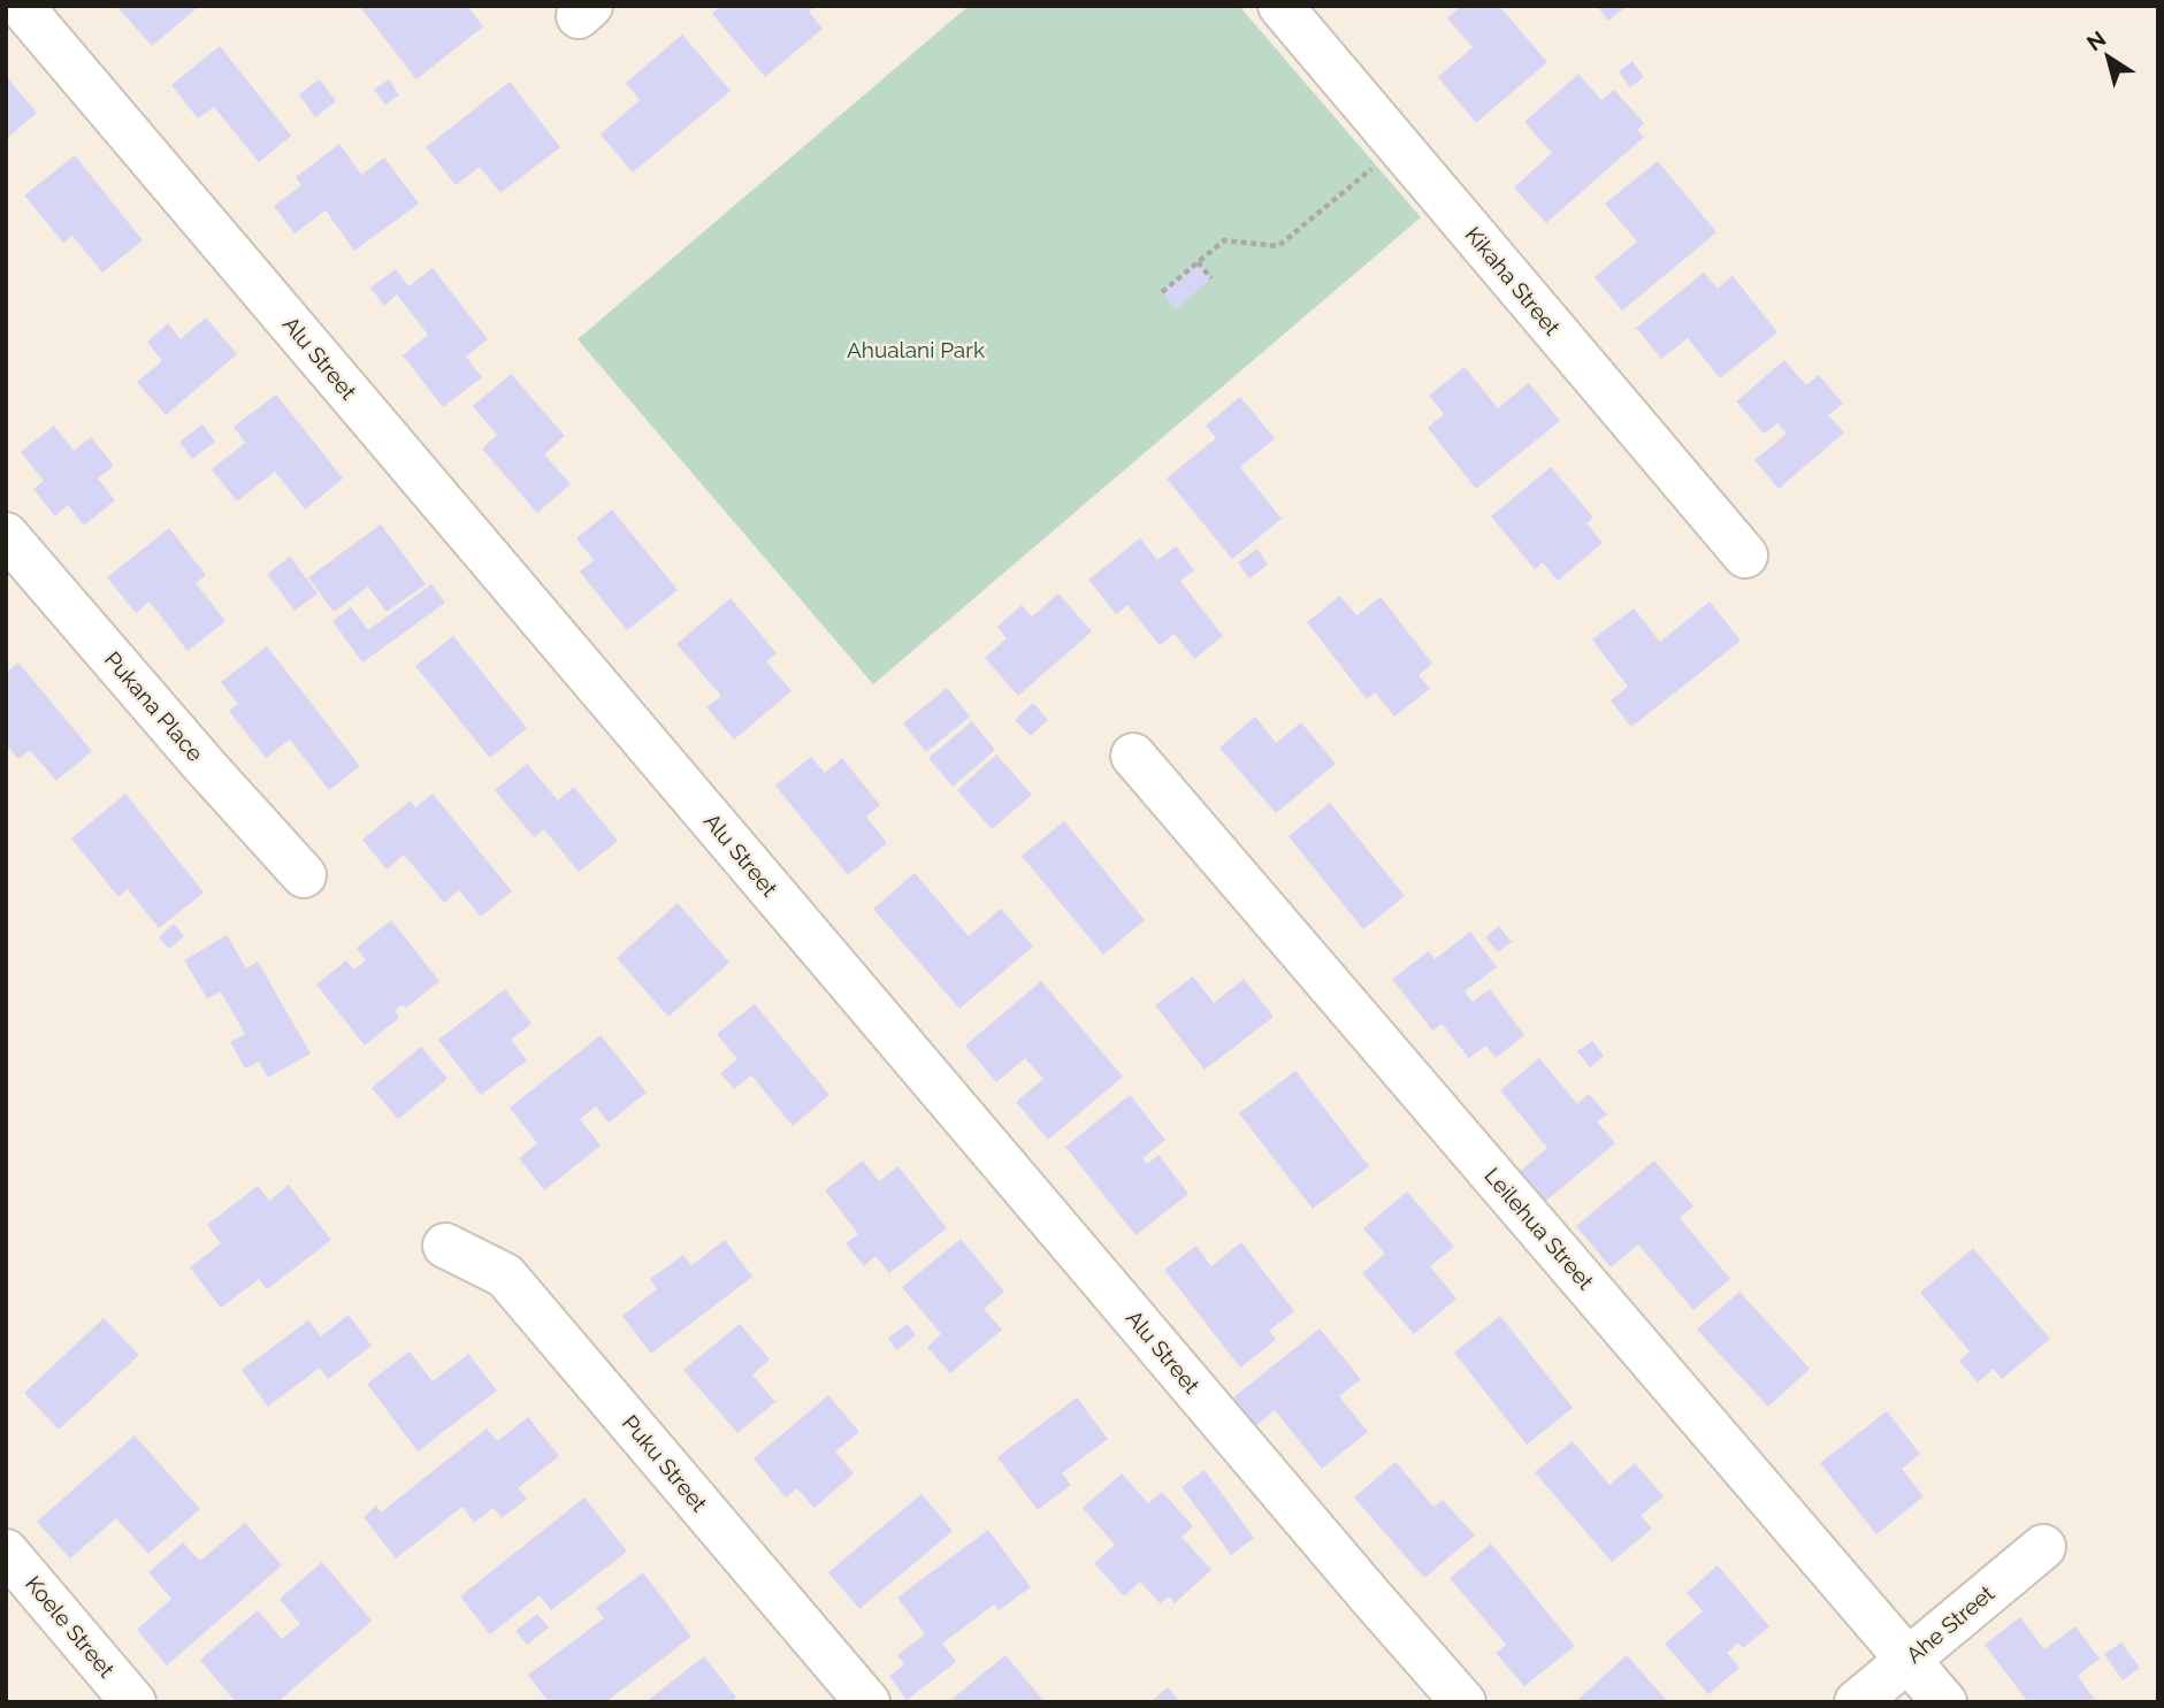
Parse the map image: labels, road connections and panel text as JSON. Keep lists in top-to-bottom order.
{
  "streets": {
    "street": [
      "Kikaha Street",
      "Alu Street",
      "Pukana Place",
      "Leilehua Street",
      "Puku Street",
      "Ahe Street",
      "Koele Street"
    ]
  },
  "crossings": [
    ["Leilehua Street", "Ahe Street"]
  ],
  "parks": ["Ahualani Park"],
  "north": "top left"
}
